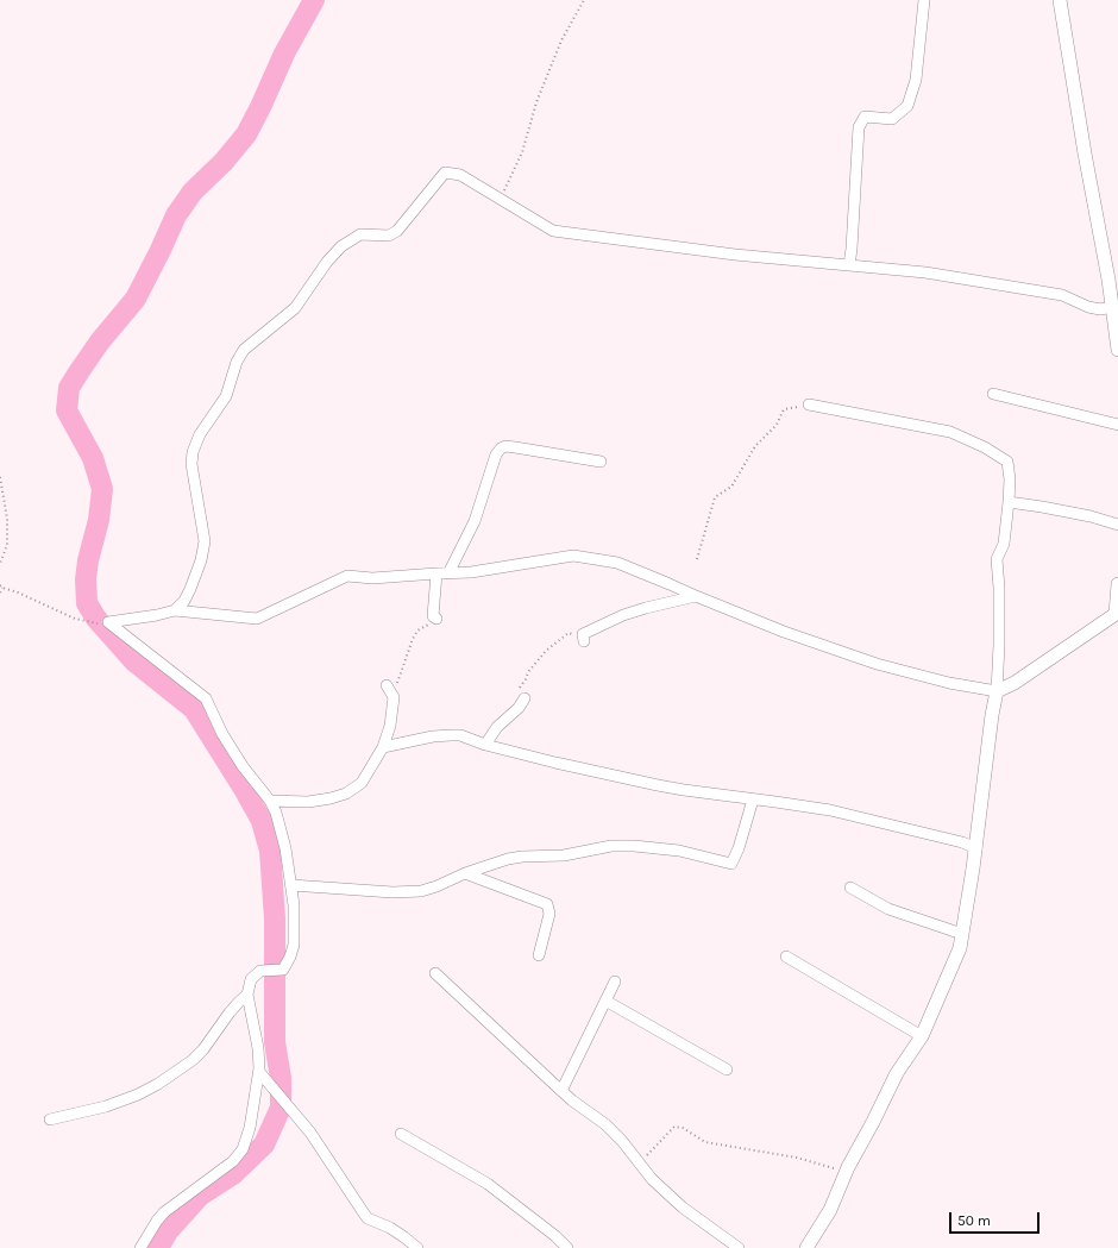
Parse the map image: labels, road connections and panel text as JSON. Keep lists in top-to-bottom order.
{
  "scale_bar": "50 m"
}
